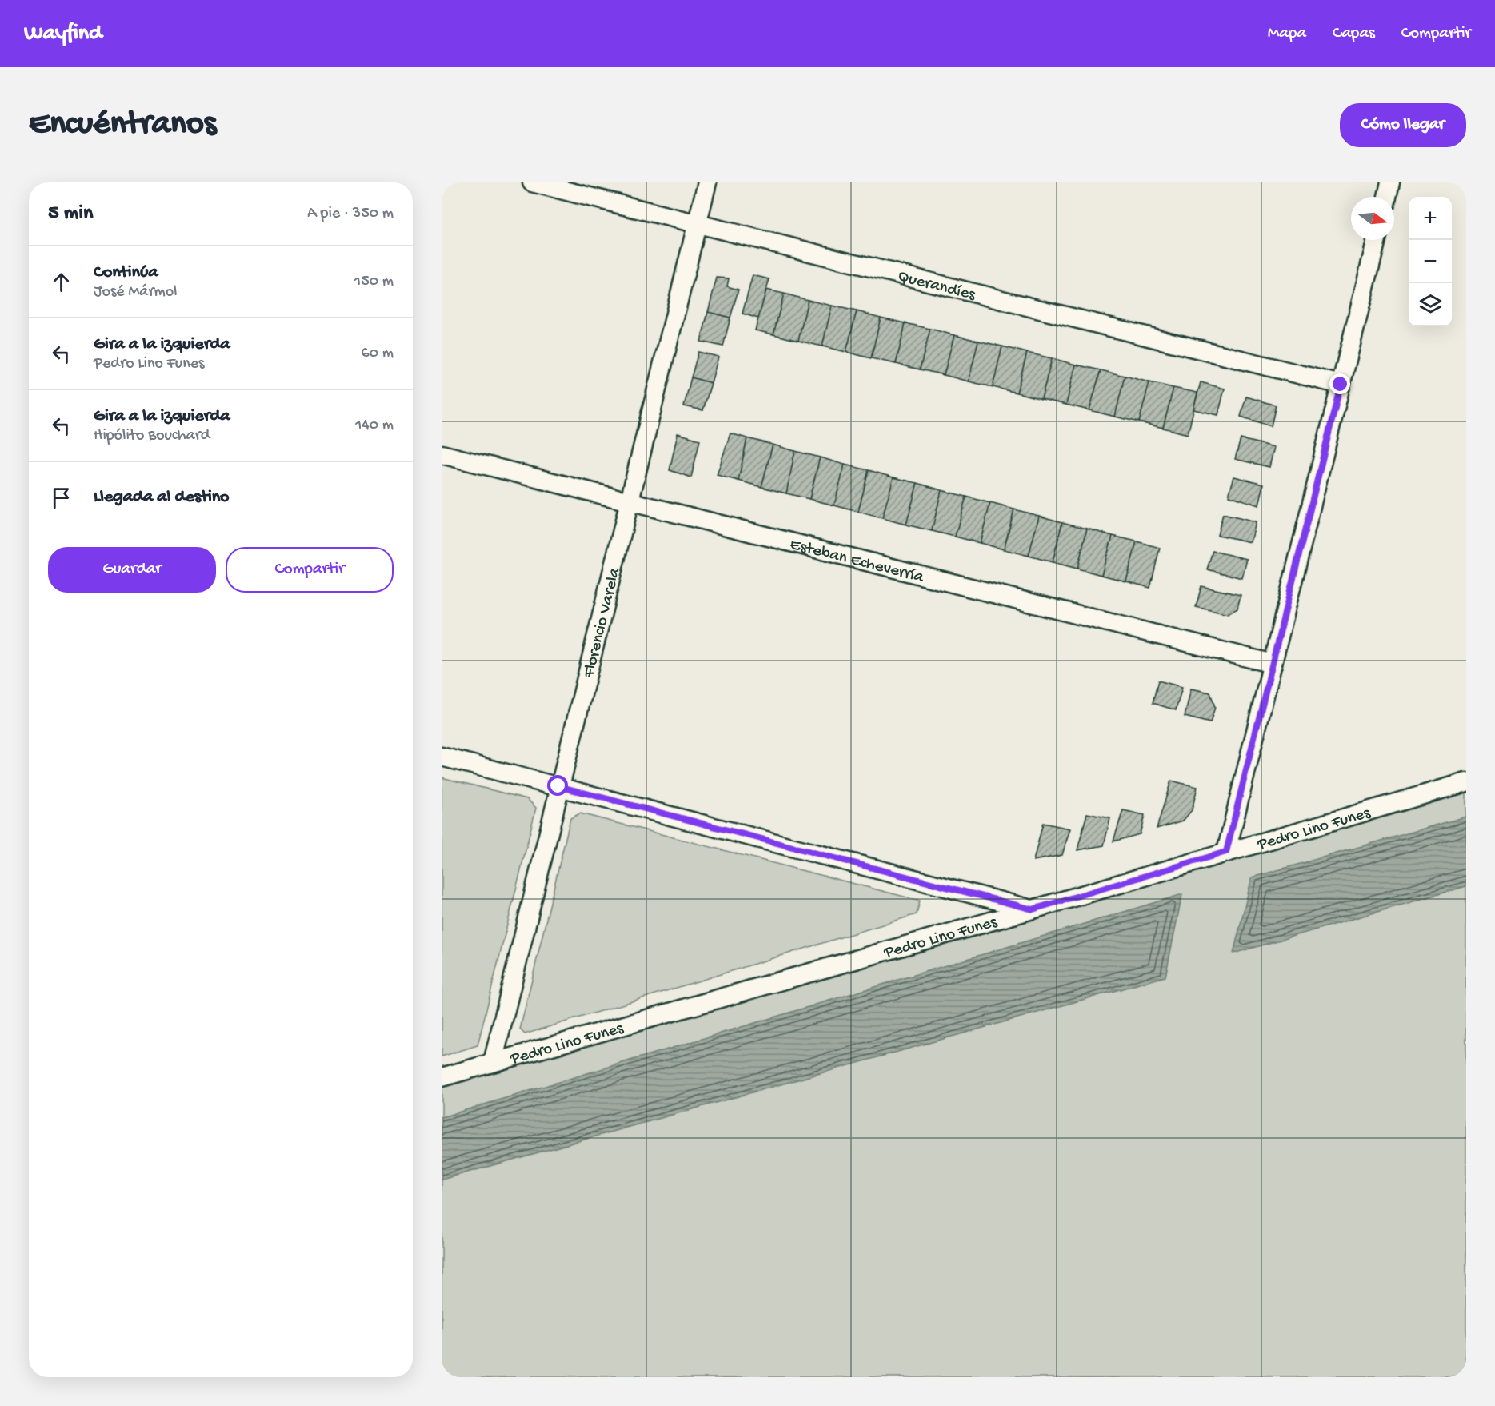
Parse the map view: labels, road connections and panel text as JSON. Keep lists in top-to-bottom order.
{
  "streets": {
    "street": [
      "Querandíes",
      "Esteban Echeverría",
      "Florencio Varela",
      "Pedro Lino Funes"
    ]
  },
  "crossings": [
    ["Querandíes", "Florencio Varela"],
    ["Esteban Echeverría", "Florencio Varela"],
    ["Florencio Varela", "Pedro Lino Funes"]
  ],
  "north": "right",
  "page": {
    "header": "Wayfind",
    "nav": ["Mapa", "Capas", "Compartir"],
    "buttons": [
      "Cómo llegar",
      ["Guardar", "Compartir"]
    ],
    "title": "Encuéntranos",
    "heading": ["5 min", "A pie · 350 m"],
    "map_buttons": ["+", "−"],
    "list": [
      ["Continúa", "José Mármol", "150 m"],
      ["Gira a la izquierda", "Pedro Lino Funes", "60 m"],
      ["Gira a la izquierda", "Hipólito Bouchard", "140 m"],
      "Llegada al destino"
    ]
  }
}
